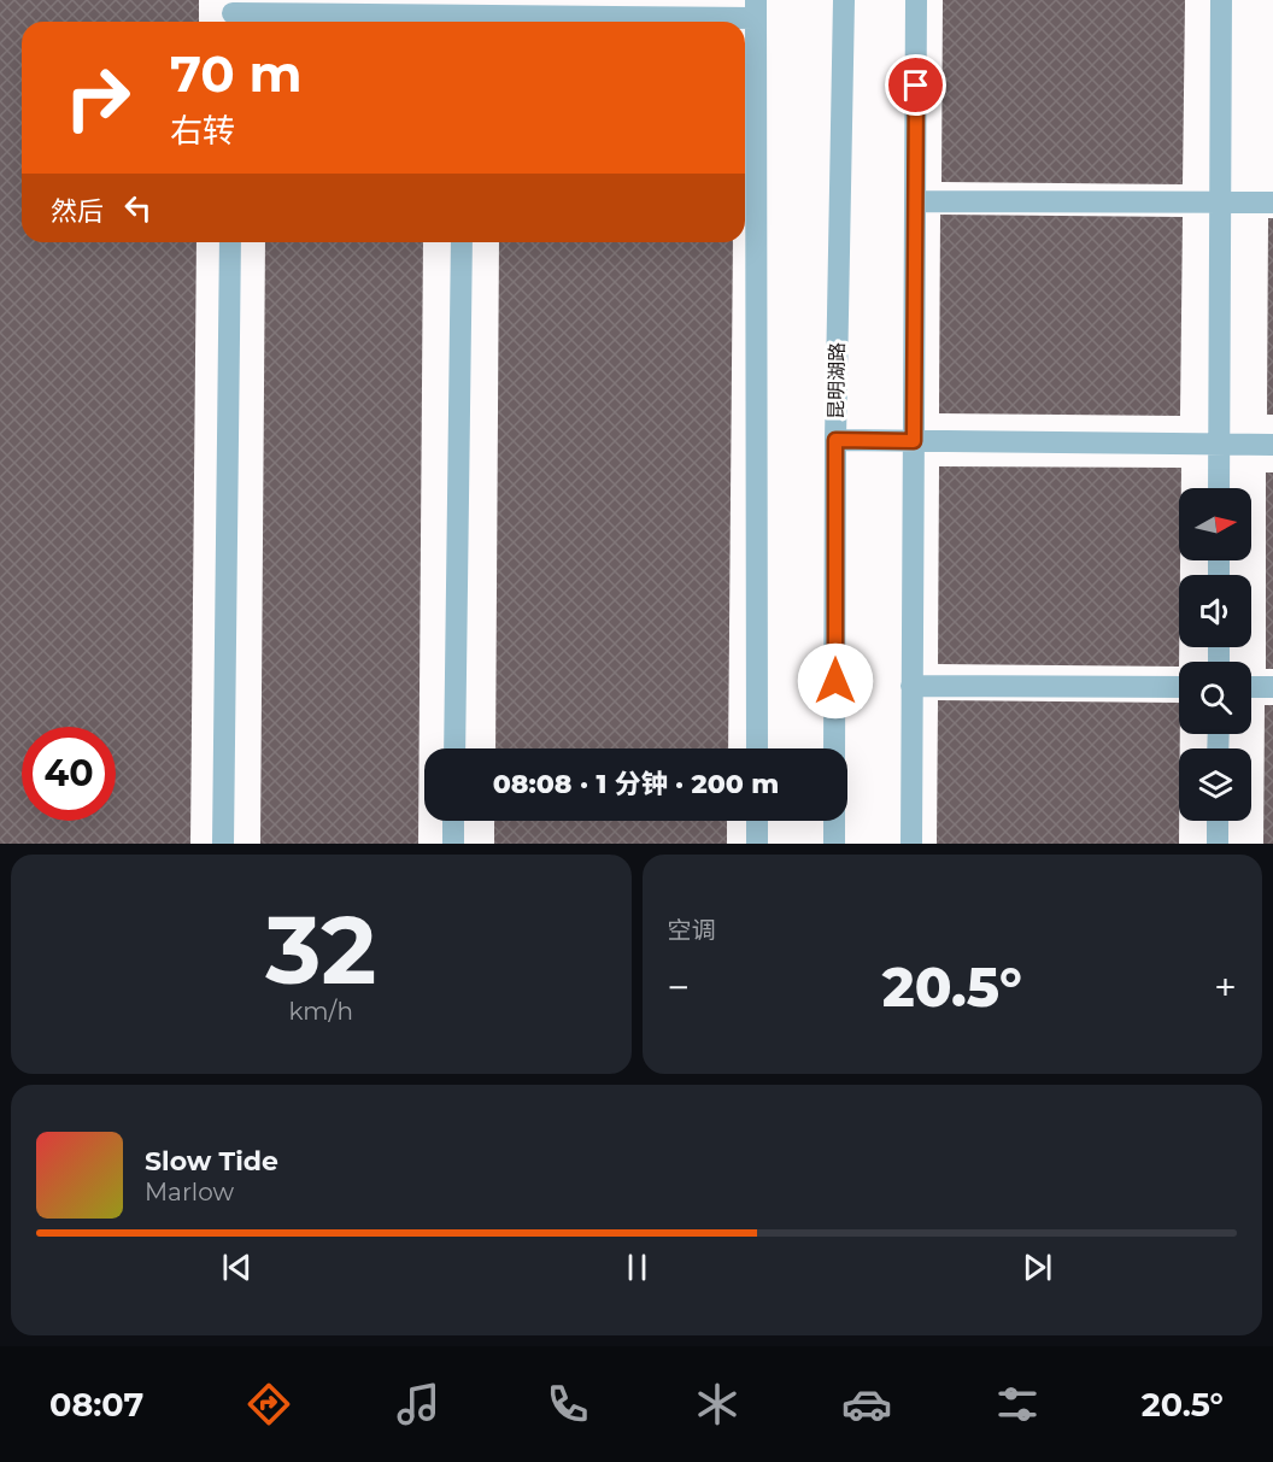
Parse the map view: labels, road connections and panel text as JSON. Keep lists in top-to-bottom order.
{
  "streets": {
    "street": ["昆明湖路"]
  },
  "north": "right",
  "page": {
    "turn": ["70 m", "右转"],
    "then": "然后",
    "limit": "40",
    "trip": "08:08 · 1 分钟 · 200 m",
    "tile": [
      ["32", "km/h"],
      "空调"
    ],
    "heat": ["−", "20.5°", "+"],
    "song": ["Slow Tide", "Marlow"],
    "tabs": ["08:07", "20.5°"]
  }
}
